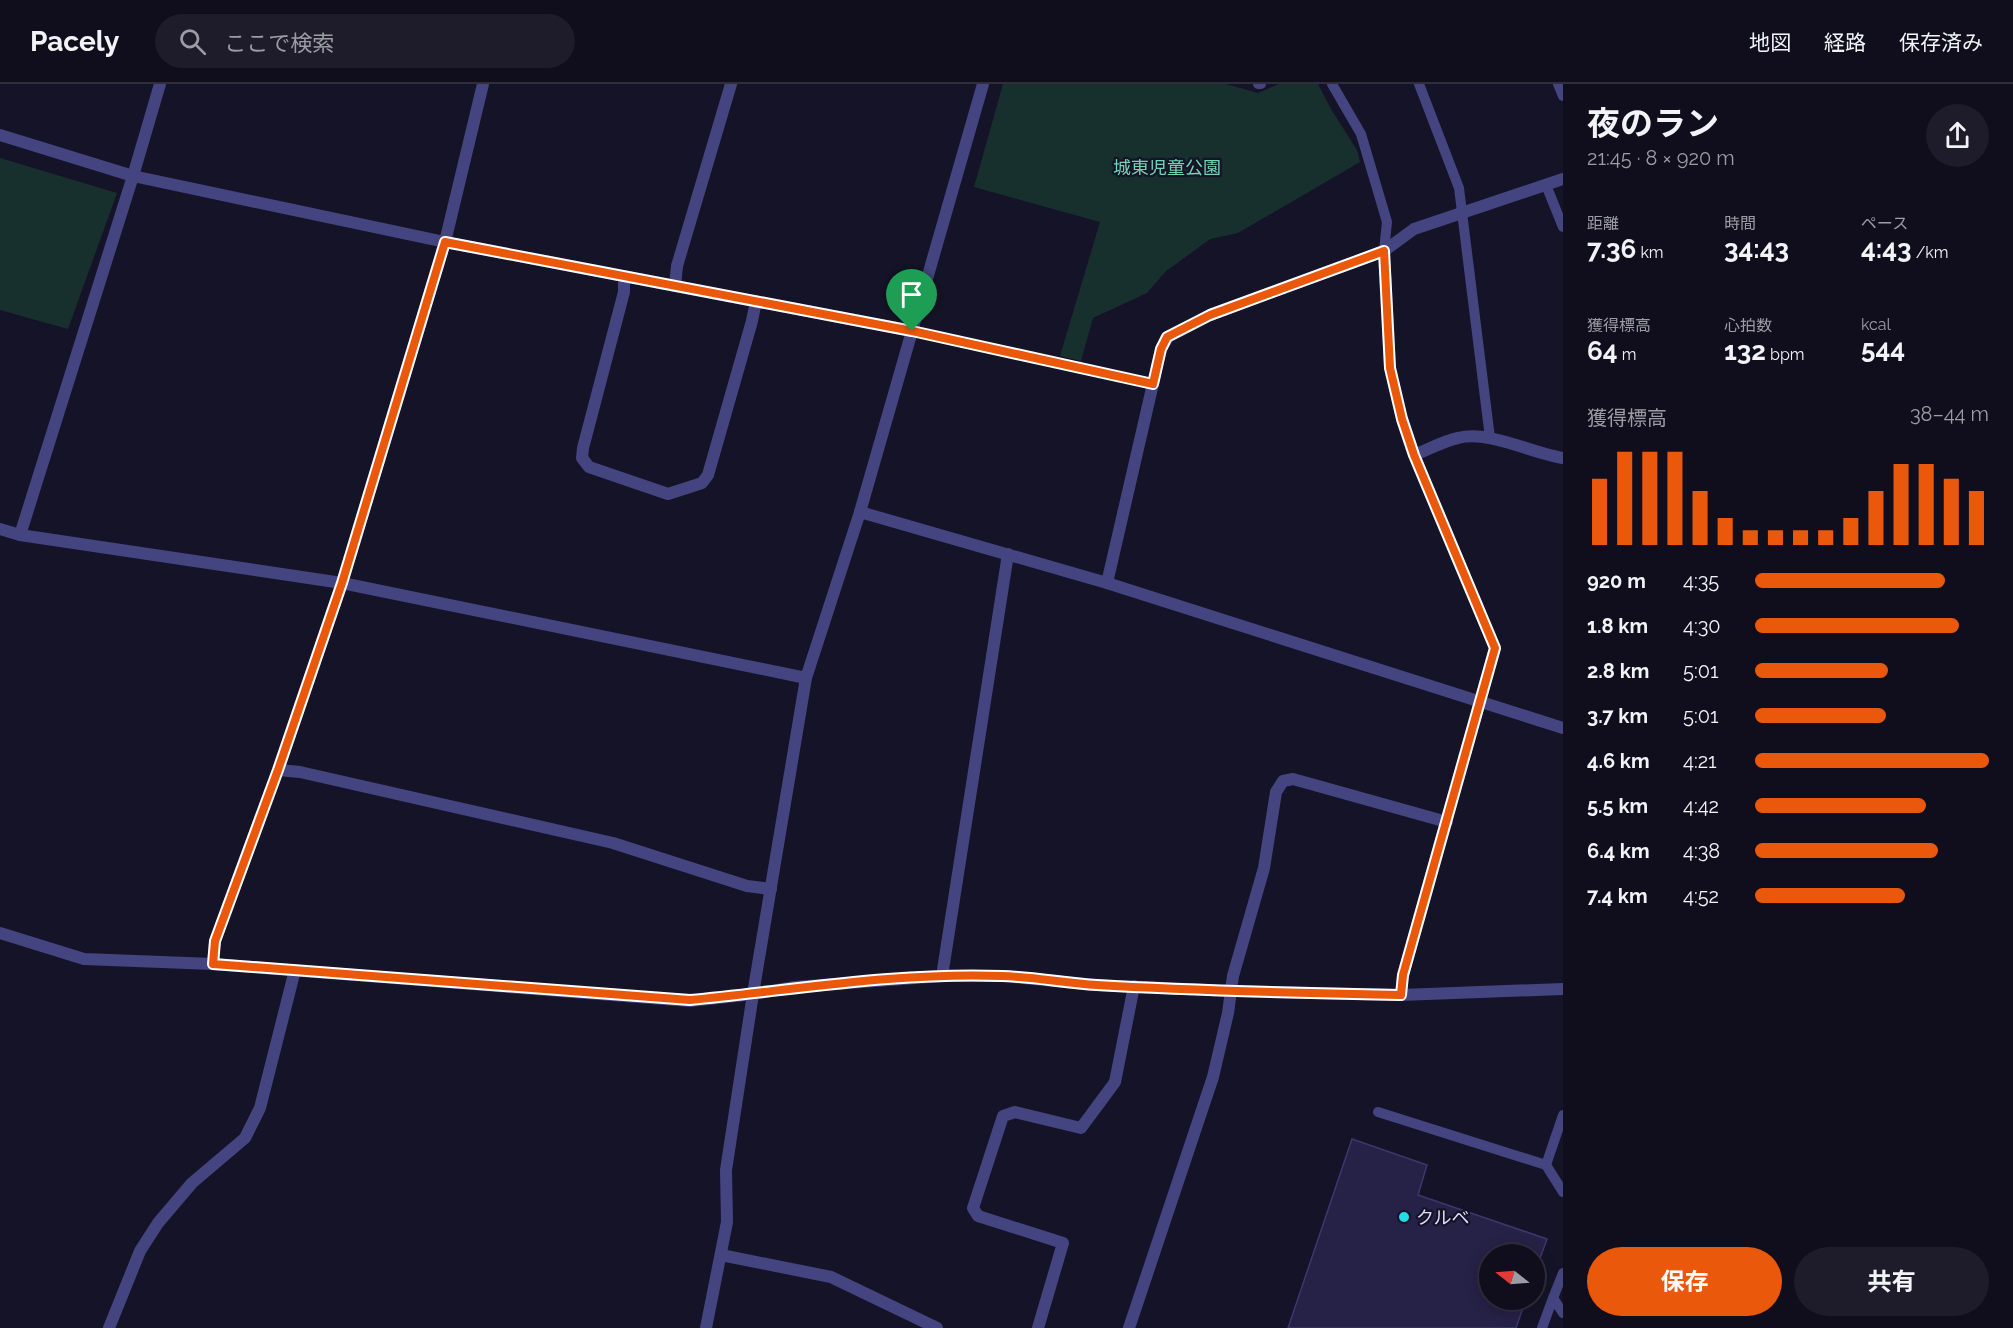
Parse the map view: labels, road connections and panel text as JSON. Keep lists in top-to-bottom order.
{
  "parks": ["城東児童公園"],
  "places": ["クルベ"],
  "north": "left",
  "page": {
    "header": "Pacely",
    "search": "ここで検索",
    "nav": ["地図", "経路", "保存済み"],
    "heading": ["夜のラン", "21:45 · 8 × 920 m"],
    "stats": [
      ["距離", "7.36 km"],
      ["時間", "34:43"],
      ["ペース", "4:43 /km"],
      ["獲得標高", "64 m"],
      ["心拍数", "132 bpm"],
      ["kcal", "544"]
    ],
    "chart": ["獲得標高", "38–44 m"],
    "list": [
      {
        "name": "920 m",
        "note": "4:35"
      },
      {
        "name": "1.8 km",
        "note": "4:30"
      },
      {
        "name": "2.8 km",
        "note": "5:01"
      },
      {
        "name": "3.7 km",
        "note": "5:01"
      },
      {
        "name": "4.6 km",
        "note": "4:21"
      },
      {
        "name": "5.5 km",
        "note": "4:42"
      },
      {
        "name": "6.4 km",
        "note": "4:38"
      },
      {
        "name": "7.4 km",
        "note": "4:52"
      }
    ],
    "buttons": ["保存", "共有"]
  }
}
